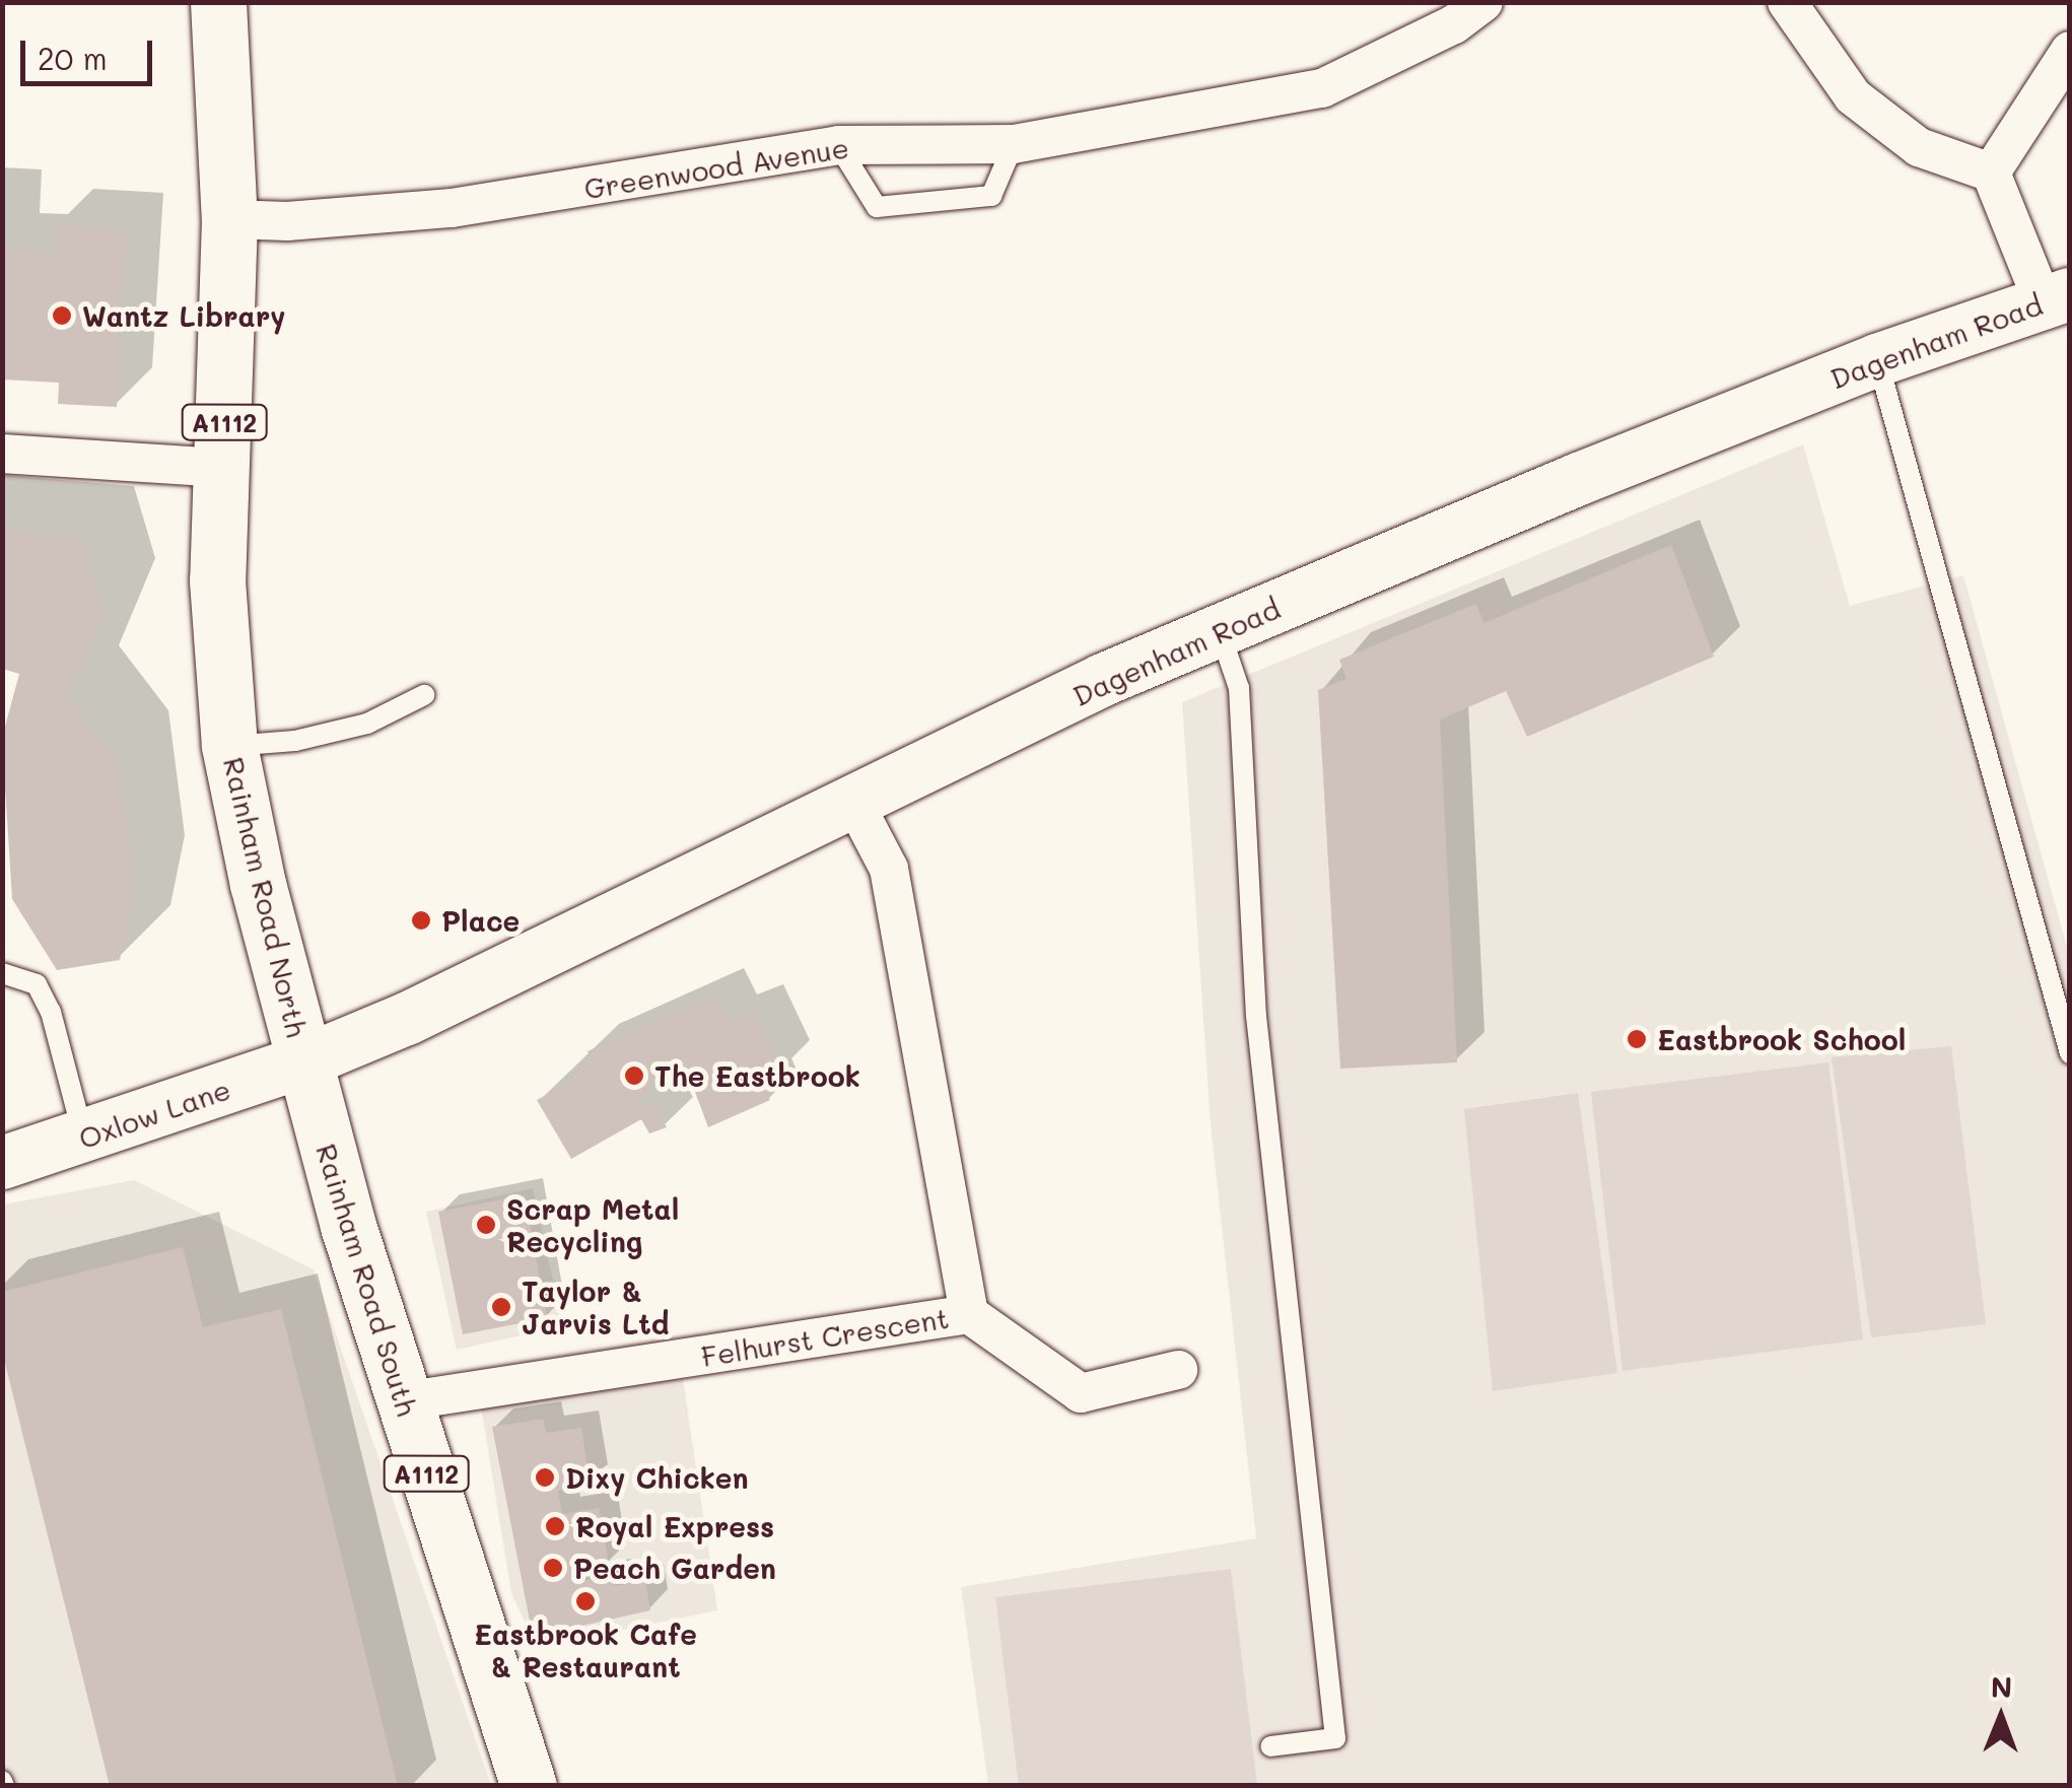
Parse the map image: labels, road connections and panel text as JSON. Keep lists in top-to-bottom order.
{
  "streets": {
    "main road": ["A1112", "Rainham Road North", "Rainham Road South"],
    "street": [
      "Greenwood Avenue",
      "Dagenham Road",
      "Oxlow Lane",
      "Felhurst Crescent"
    ]
  },
  "crossings": [
    ["Greenwood Avenue", "Rainham Road North"],
    ["Dagenham Road", "Rainham Road North"],
    ["Dagenham Road", "Oxlow Lane"],
    ["Dagenham Road", "Rainham Road South"],
    ["Dagenham Road", "Felhurst Crescent"],
    ["Rainham Road North", "Oxlow Lane"],
    ["Rainham Road North", "Rainham Road South"],
    ["Oxlow Lane", "Rainham Road South"],
    ["Rainham Road South", "Felhurst Crescent"]
  ],
  "places": [
    "Wantz Library",
    "Place",
    "Eastbrook School",
    "The Eastbrook",
    "Scrap Metal Recycling",
    "Taylor & Jarvis Ltd",
    "Dixy Chicken",
    "Royal Express",
    "Peach Garden",
    "Eastbrook Cafe & Restaurant"
  ],
  "scale_bar": "20 m",
  "north": "top"
}
